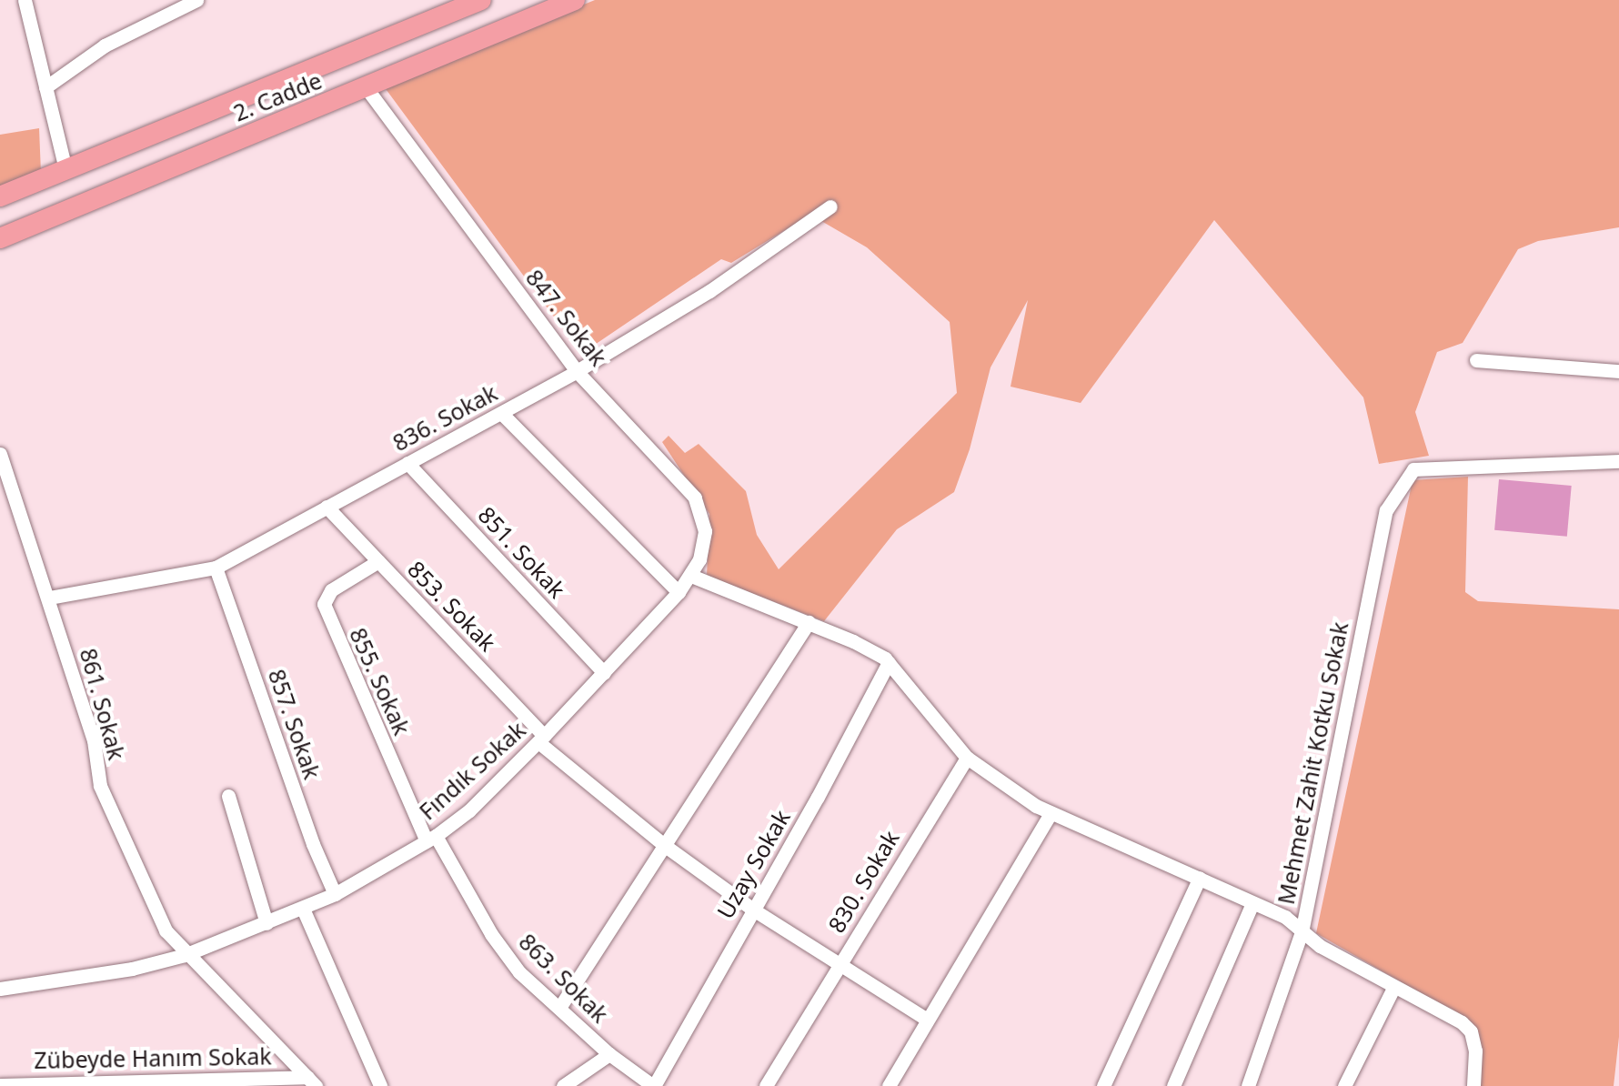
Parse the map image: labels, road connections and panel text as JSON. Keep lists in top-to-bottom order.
{
  "streets": {
    "main road": ["2. Cadde"],
    "street": [
      "847. Sokak",
      "836. Sokak",
      "851. Sokak",
      "853. Sokak",
      "855. Sokak",
      "861. Sokak",
      "857. Sokak",
      "Mehmet Zahit Kotku Sokak",
      "Fındık Sokak",
      "Uzay Sokak",
      "830. Sokak",
      "863. Sokak",
      "Zübeyde Hanım Sokak"
    ]
  },
  "crossings": [
    ["2. Cadde", "847. Sokak"],
    ["847. Sokak", "836. Sokak"],
    ["847. Sokak", "Fındık Sokak"],
    ["836. Sokak", "851. Sokak"],
    ["836. Sokak", "853. Sokak"],
    ["836. Sokak", "861. Sokak"],
    ["836. Sokak", "857. Sokak"],
    ["851. Sokak", "Fındık Sokak"],
    ["853. Sokak", "855. Sokak"],
    ["853. Sokak", "Fındık Sokak"],
    ["853. Sokak", "Uzay Sokak"],
    ["853. Sokak", "830. Sokak"],
    ["855. Sokak", "Fındık Sokak"],
    ["855. Sokak", "863. Sokak"],
    ["861. Sokak", "Fındık Sokak"],
    ["861. Sokak", "Zübeyde Hanım Sokak"],
    ["857. Sokak", "Fındık Sokak"],
    ["Fındık Sokak", "863. Sokak"],
    ["Uzay Sokak", "863. Sokak"]
  ]
}
